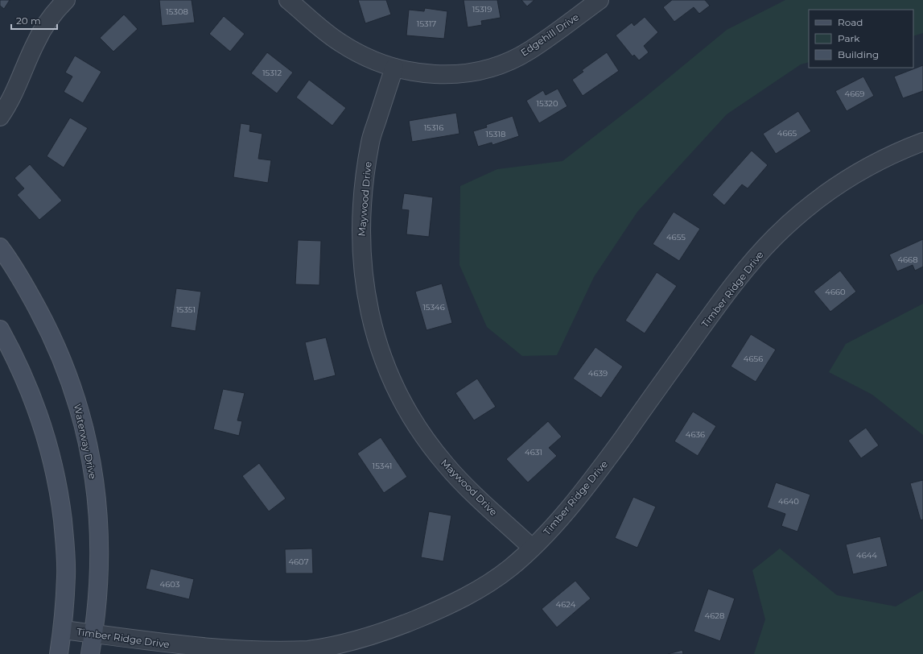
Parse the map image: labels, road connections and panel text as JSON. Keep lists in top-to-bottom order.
{
  "streets": {
    "main road": ["Waterway Drive"],
    "street": ["Edgehill Drive", "Maywood Drive", "Timber Ridge Drive"]
  },
  "crossings": [
    ["Edgehill Drive", "Maywood Drive"],
    ["Maywood Drive", "Timber Ridge Drive"],
    ["Timber Ridge Drive", "Waterway Drive"]
  ],
  "house_numbers": [
    "15319",
    "15308",
    "15317",
    "15312",
    "4669",
    "15320",
    "15316",
    "4665",
    "15318",
    "4655",
    "4668",
    "4660",
    "15346",
    "15351",
    "4656",
    "4639",
    "4636",
    "4631",
    "15341",
    "4640",
    "4644",
    "4607",
    "4603",
    "4624",
    "4628"
  ],
  "legend": ["Road", "Park", "Building"],
  "scale_bar": "20 m"
}
